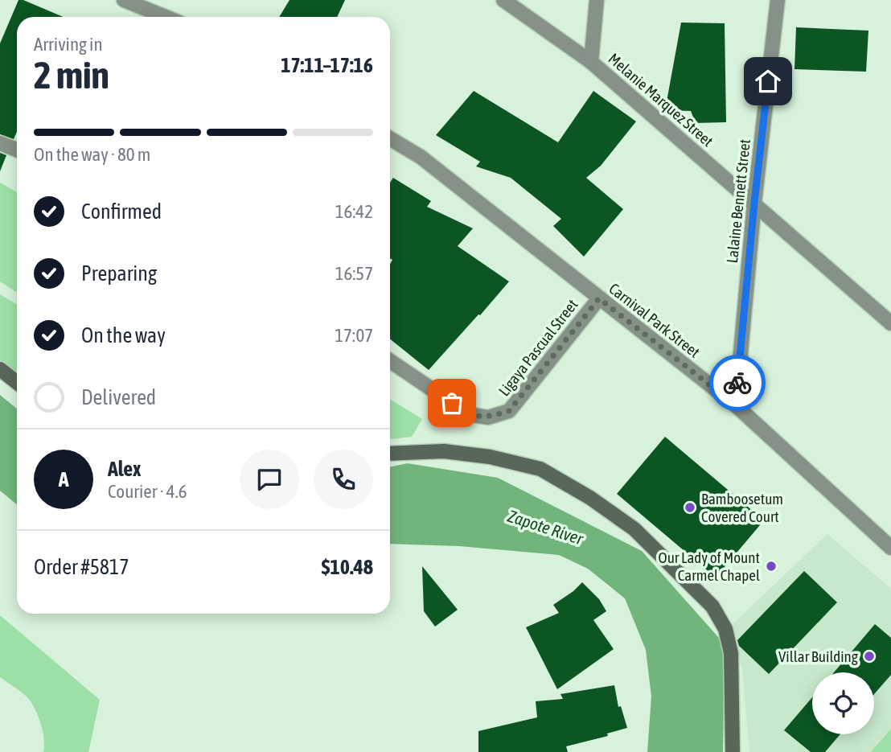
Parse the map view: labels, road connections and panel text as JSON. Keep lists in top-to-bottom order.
{
  "streets": {
    "street": [
      "Melanie Marquez Street",
      "Lalaine Bennett Street",
      "Carnival Park Street",
      "Ligaya Pascual Street"
    ]
  },
  "crossings": [
    ["Melanie Marquez Street", "Lalaine Bennett Street"],
    ["Lalaine Bennett Street", "Carnival Park Street"],
    ["Carnival Park Street", "Ligaya Pascual Street"]
  ],
  "water": ["Zapote River"],
  "places": ["Bamboosetum Covered Court", "Our Lady of Mount Carmel Chapel", "Villar Building"],
  "page": {
    "heading": ["2 min", "Arriving in", "17:11–17:16"],
    "panel": [
      "Alex",
      "Courier · 4.6",
      "Order #5817",
      "$10.48"
    ],
    "bar": "On the way · 80 m",
    "list": [
      ["Confirmed", "16:42"],
      ["Preparing", "16:57"],
      ["On the way", "17:07"],
      "Delivered"
    ],
    "round": "A"
  }
}
